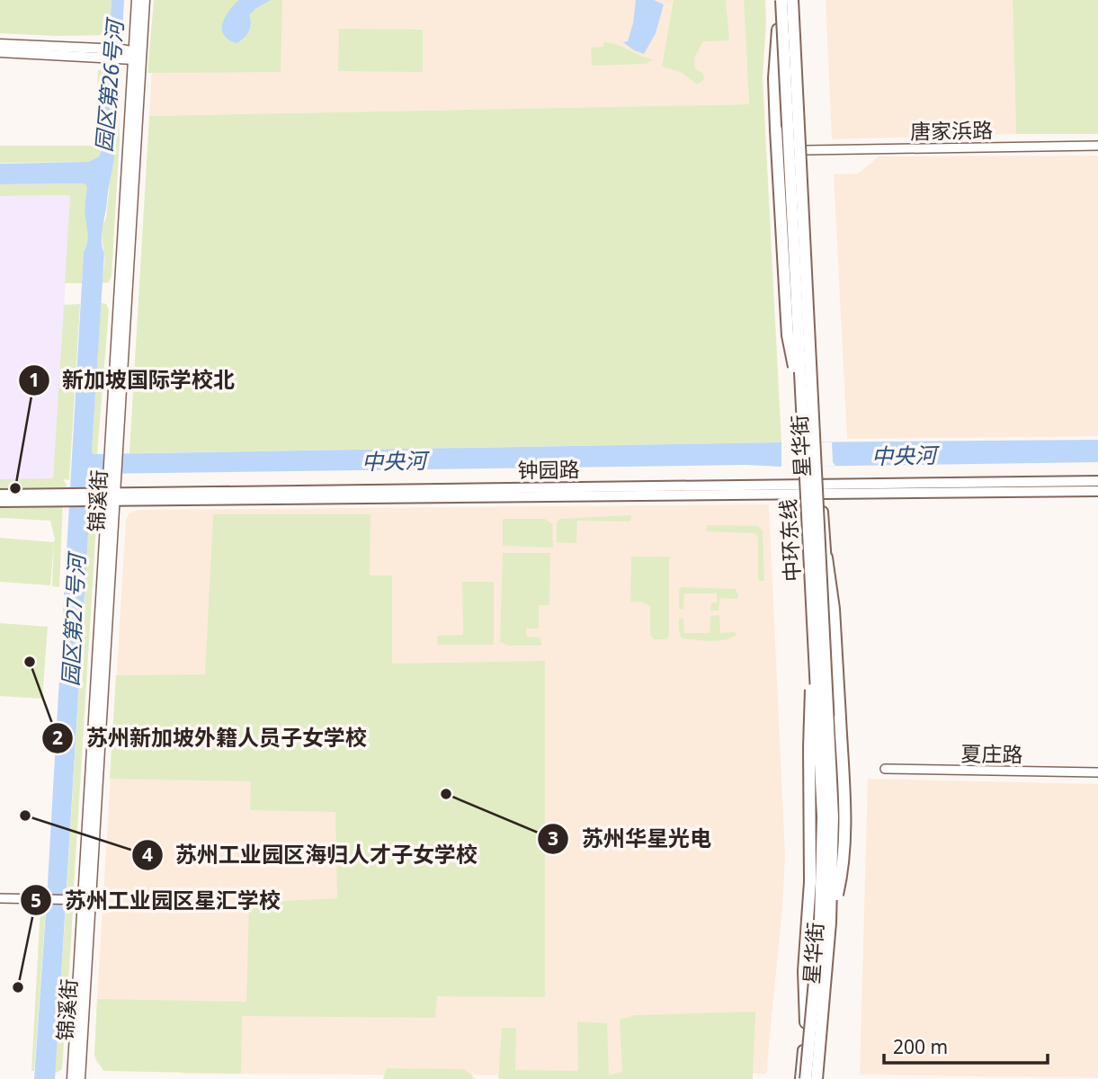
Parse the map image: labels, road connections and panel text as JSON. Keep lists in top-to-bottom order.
{
  "streets": {
    "highway": ["中环东线"],
    "main road": ["星华街", "钟园路", "锦溪街"],
    "street": ["唐家浜路", "夏庄路"]
  },
  "crossings": [
    ["唐家浜路", "星华街"],
    ["星华街", "钟园路"],
    ["钟园路", "锦溪街"]
  ],
  "water": ["园区第26号河", "中央河", "园区第27号河"],
  "places": [
    "新加坡国际学校北",
    "苏州新加坡外籍人员子女学校",
    "苏州华星光电",
    "苏州工业园区海归人才子女学校",
    "苏州工业园区星汇学校"
  ],
  "scale_bar": "200 m"
}
